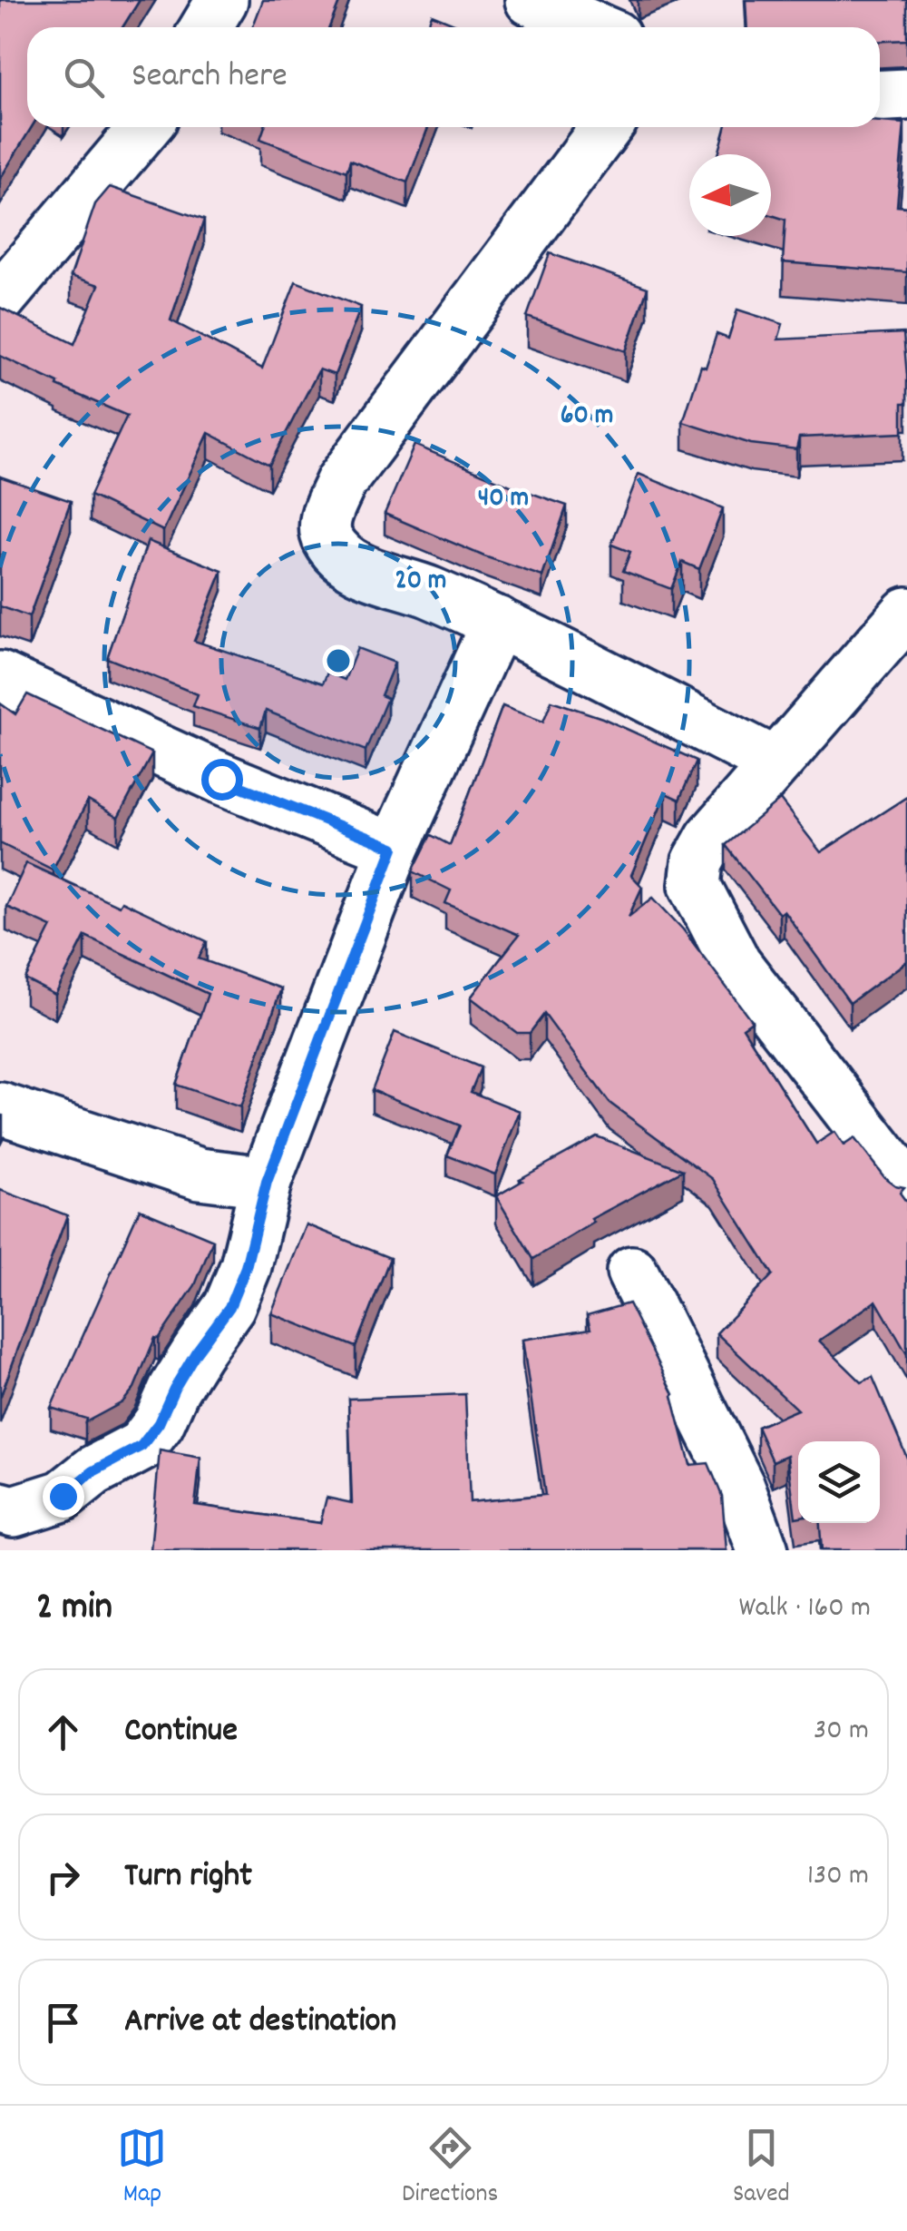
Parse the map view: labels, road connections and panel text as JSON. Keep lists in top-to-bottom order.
{
  "north": "left",
  "page": {
    "search": "Search here",
    "heading": ["2 min", "Walk · 160 m"],
    "list": [
      ["Continue", "30 m"],
      ["Turn right", "130 m"],
      "Arrive at destination"
    ],
    "nav": ["Map", "Directions", "Saved"]
  },
  "rings": ["60 m", "40 m", "20 m"]
}
